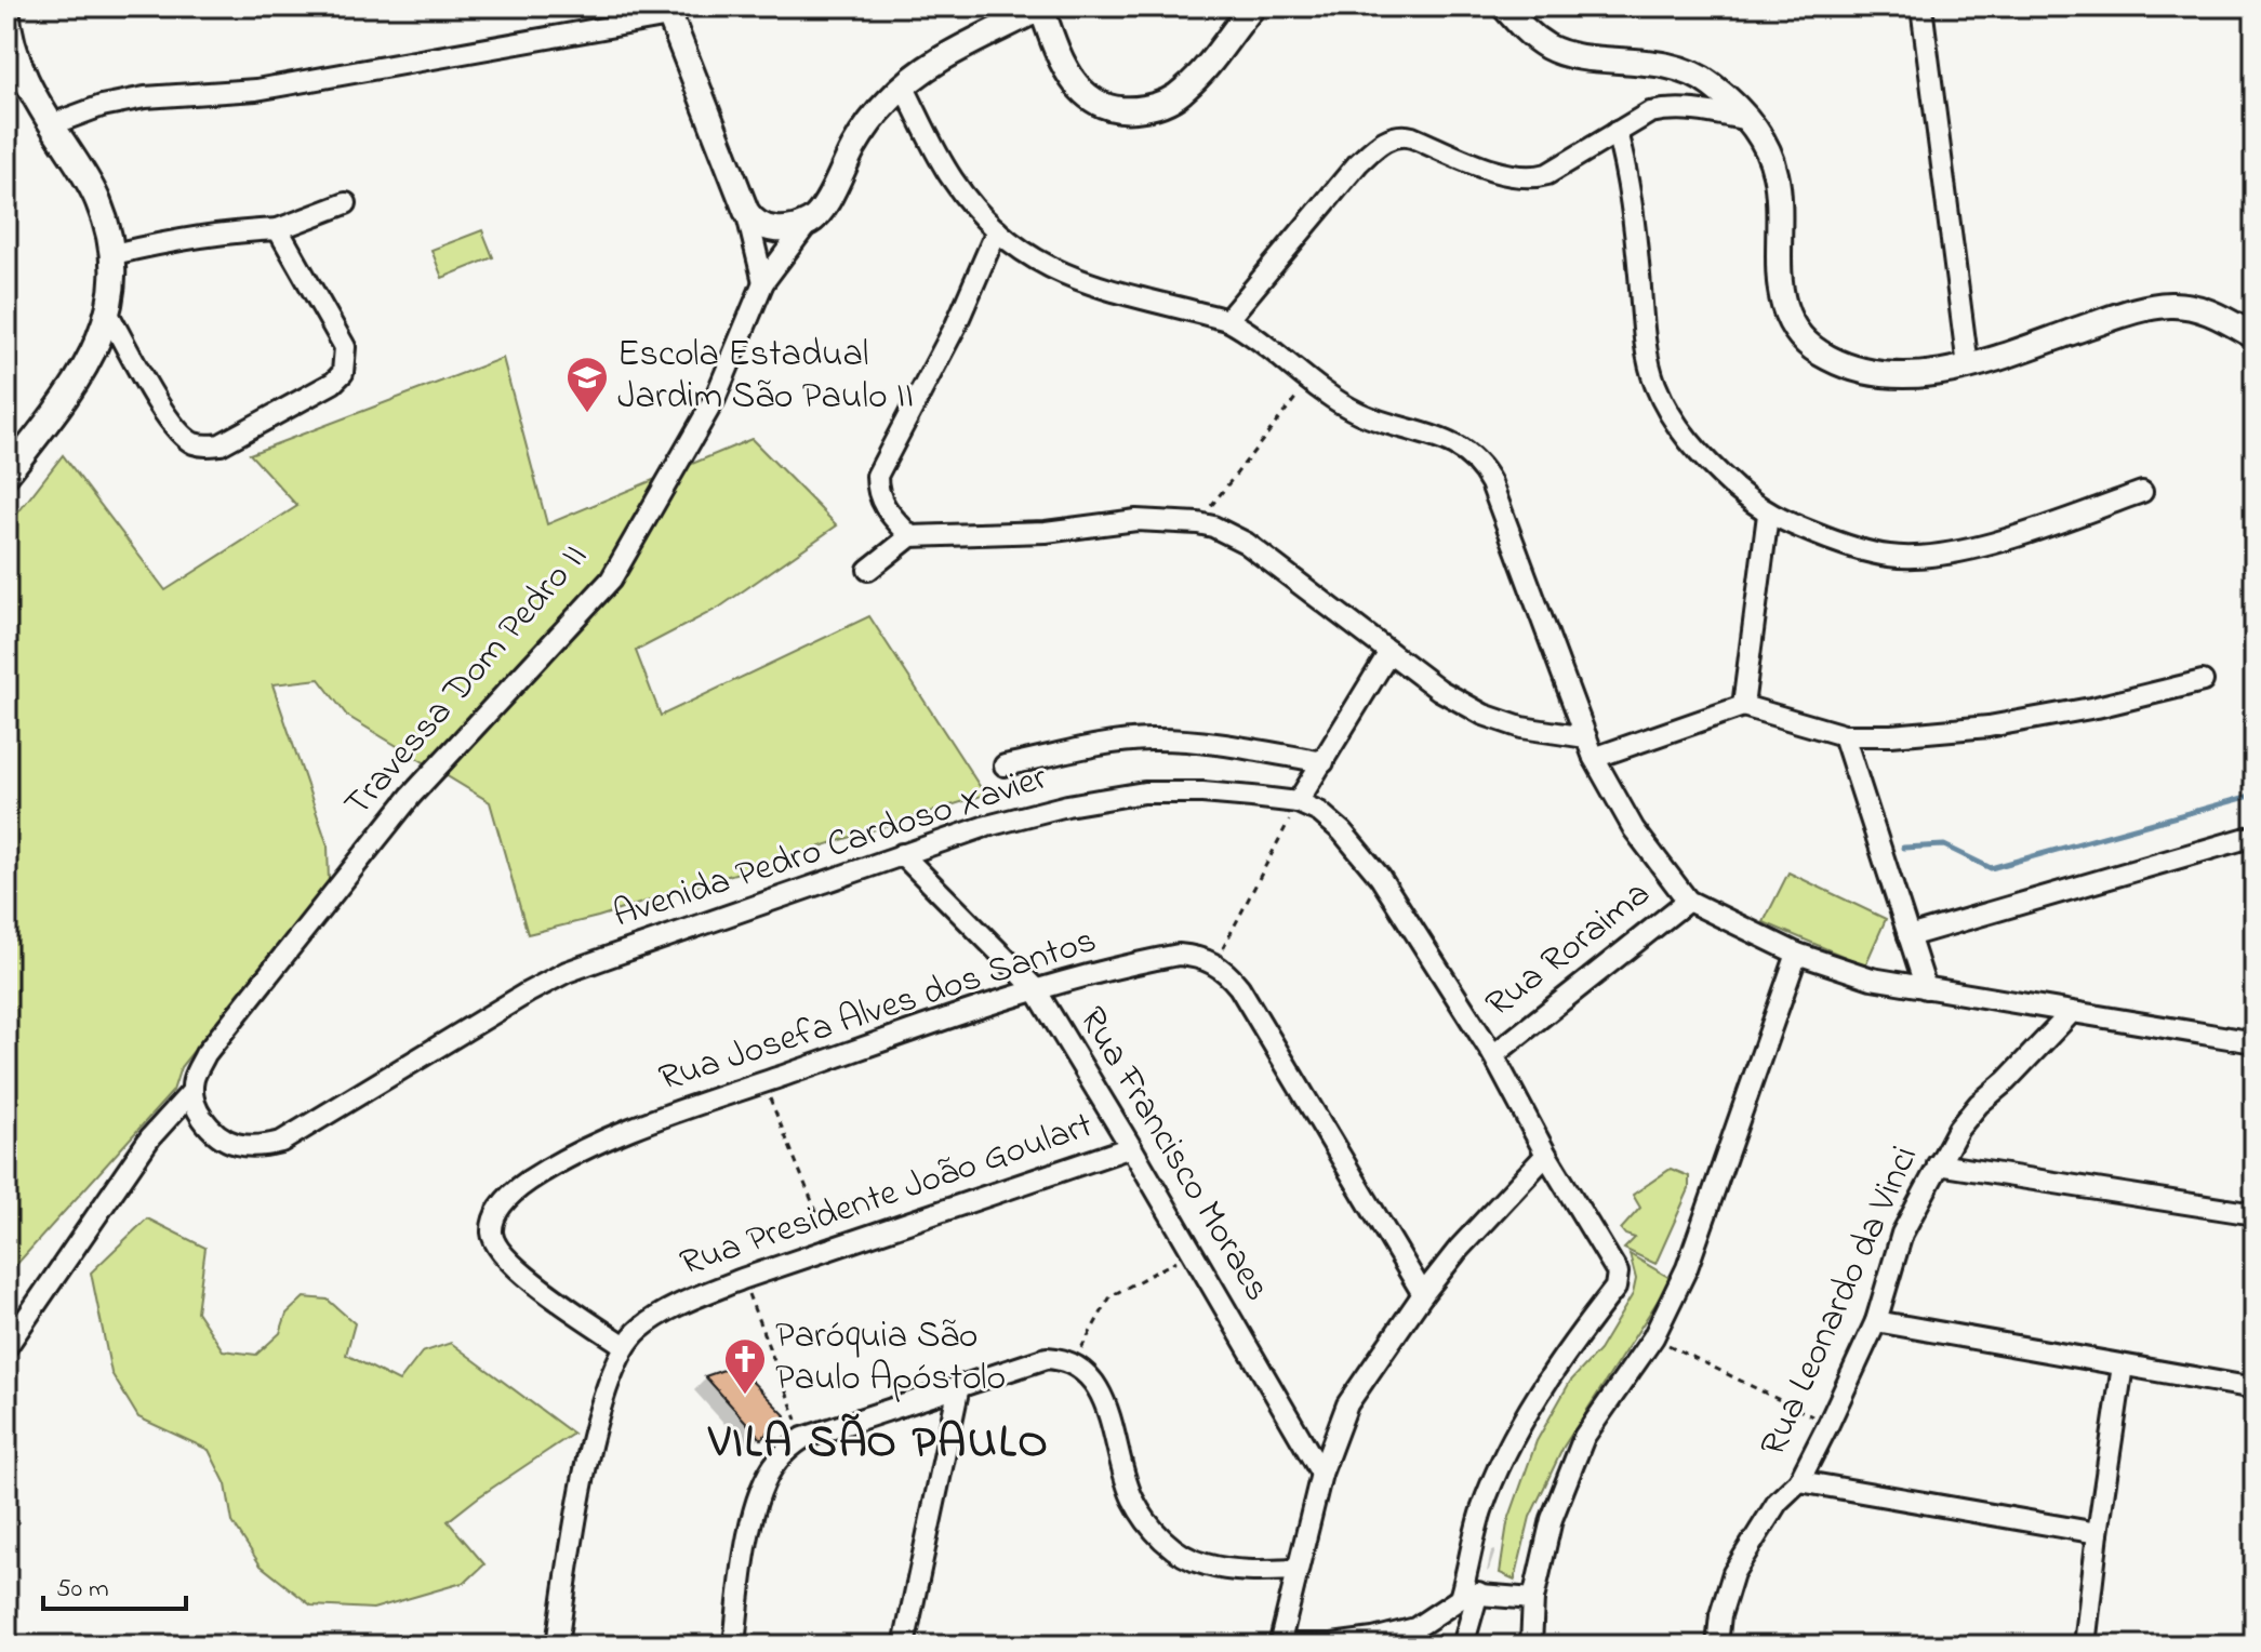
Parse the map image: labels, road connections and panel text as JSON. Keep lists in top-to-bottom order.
{
  "streets": {
    "street": [
      "Travessa Dom Pedro II",
      "Avenida Pedro Cardoso Xavier",
      "Rua Roraima",
      "Rua Josefa Alves dos Santos",
      "Rua Francisco Moraes",
      "Rua Presidente João Goulart",
      "Rua Leonardo da Vinci"
    ]
  },
  "crossings": [
    ["Travessa Dom Pedro II", "Avenida Pedro Cardoso Xavier"],
    ["Avenida Pedro Cardoso Xavier", "Rua Roraima"],
    ["Avenida Pedro Cardoso Xavier", "Rua Francisco Moraes"],
    ["Rua Josefa Alves dos Santos", "Rua Francisco Moraes"],
    ["Rua Josefa Alves dos Santos", "Rua Presidente João Goulart"],
    ["Rua Francisco Moraes", "Rua Presidente João Goulart"]
  ],
  "districts": ["VILA SÃO PAULO"],
  "places": {
    "school or university": ["Escola Estadual Jardim São Paulo II"],
    "church": ["Paróquia São Paulo Apóstolo"]
  },
  "scale_bar": "50 m"
}
